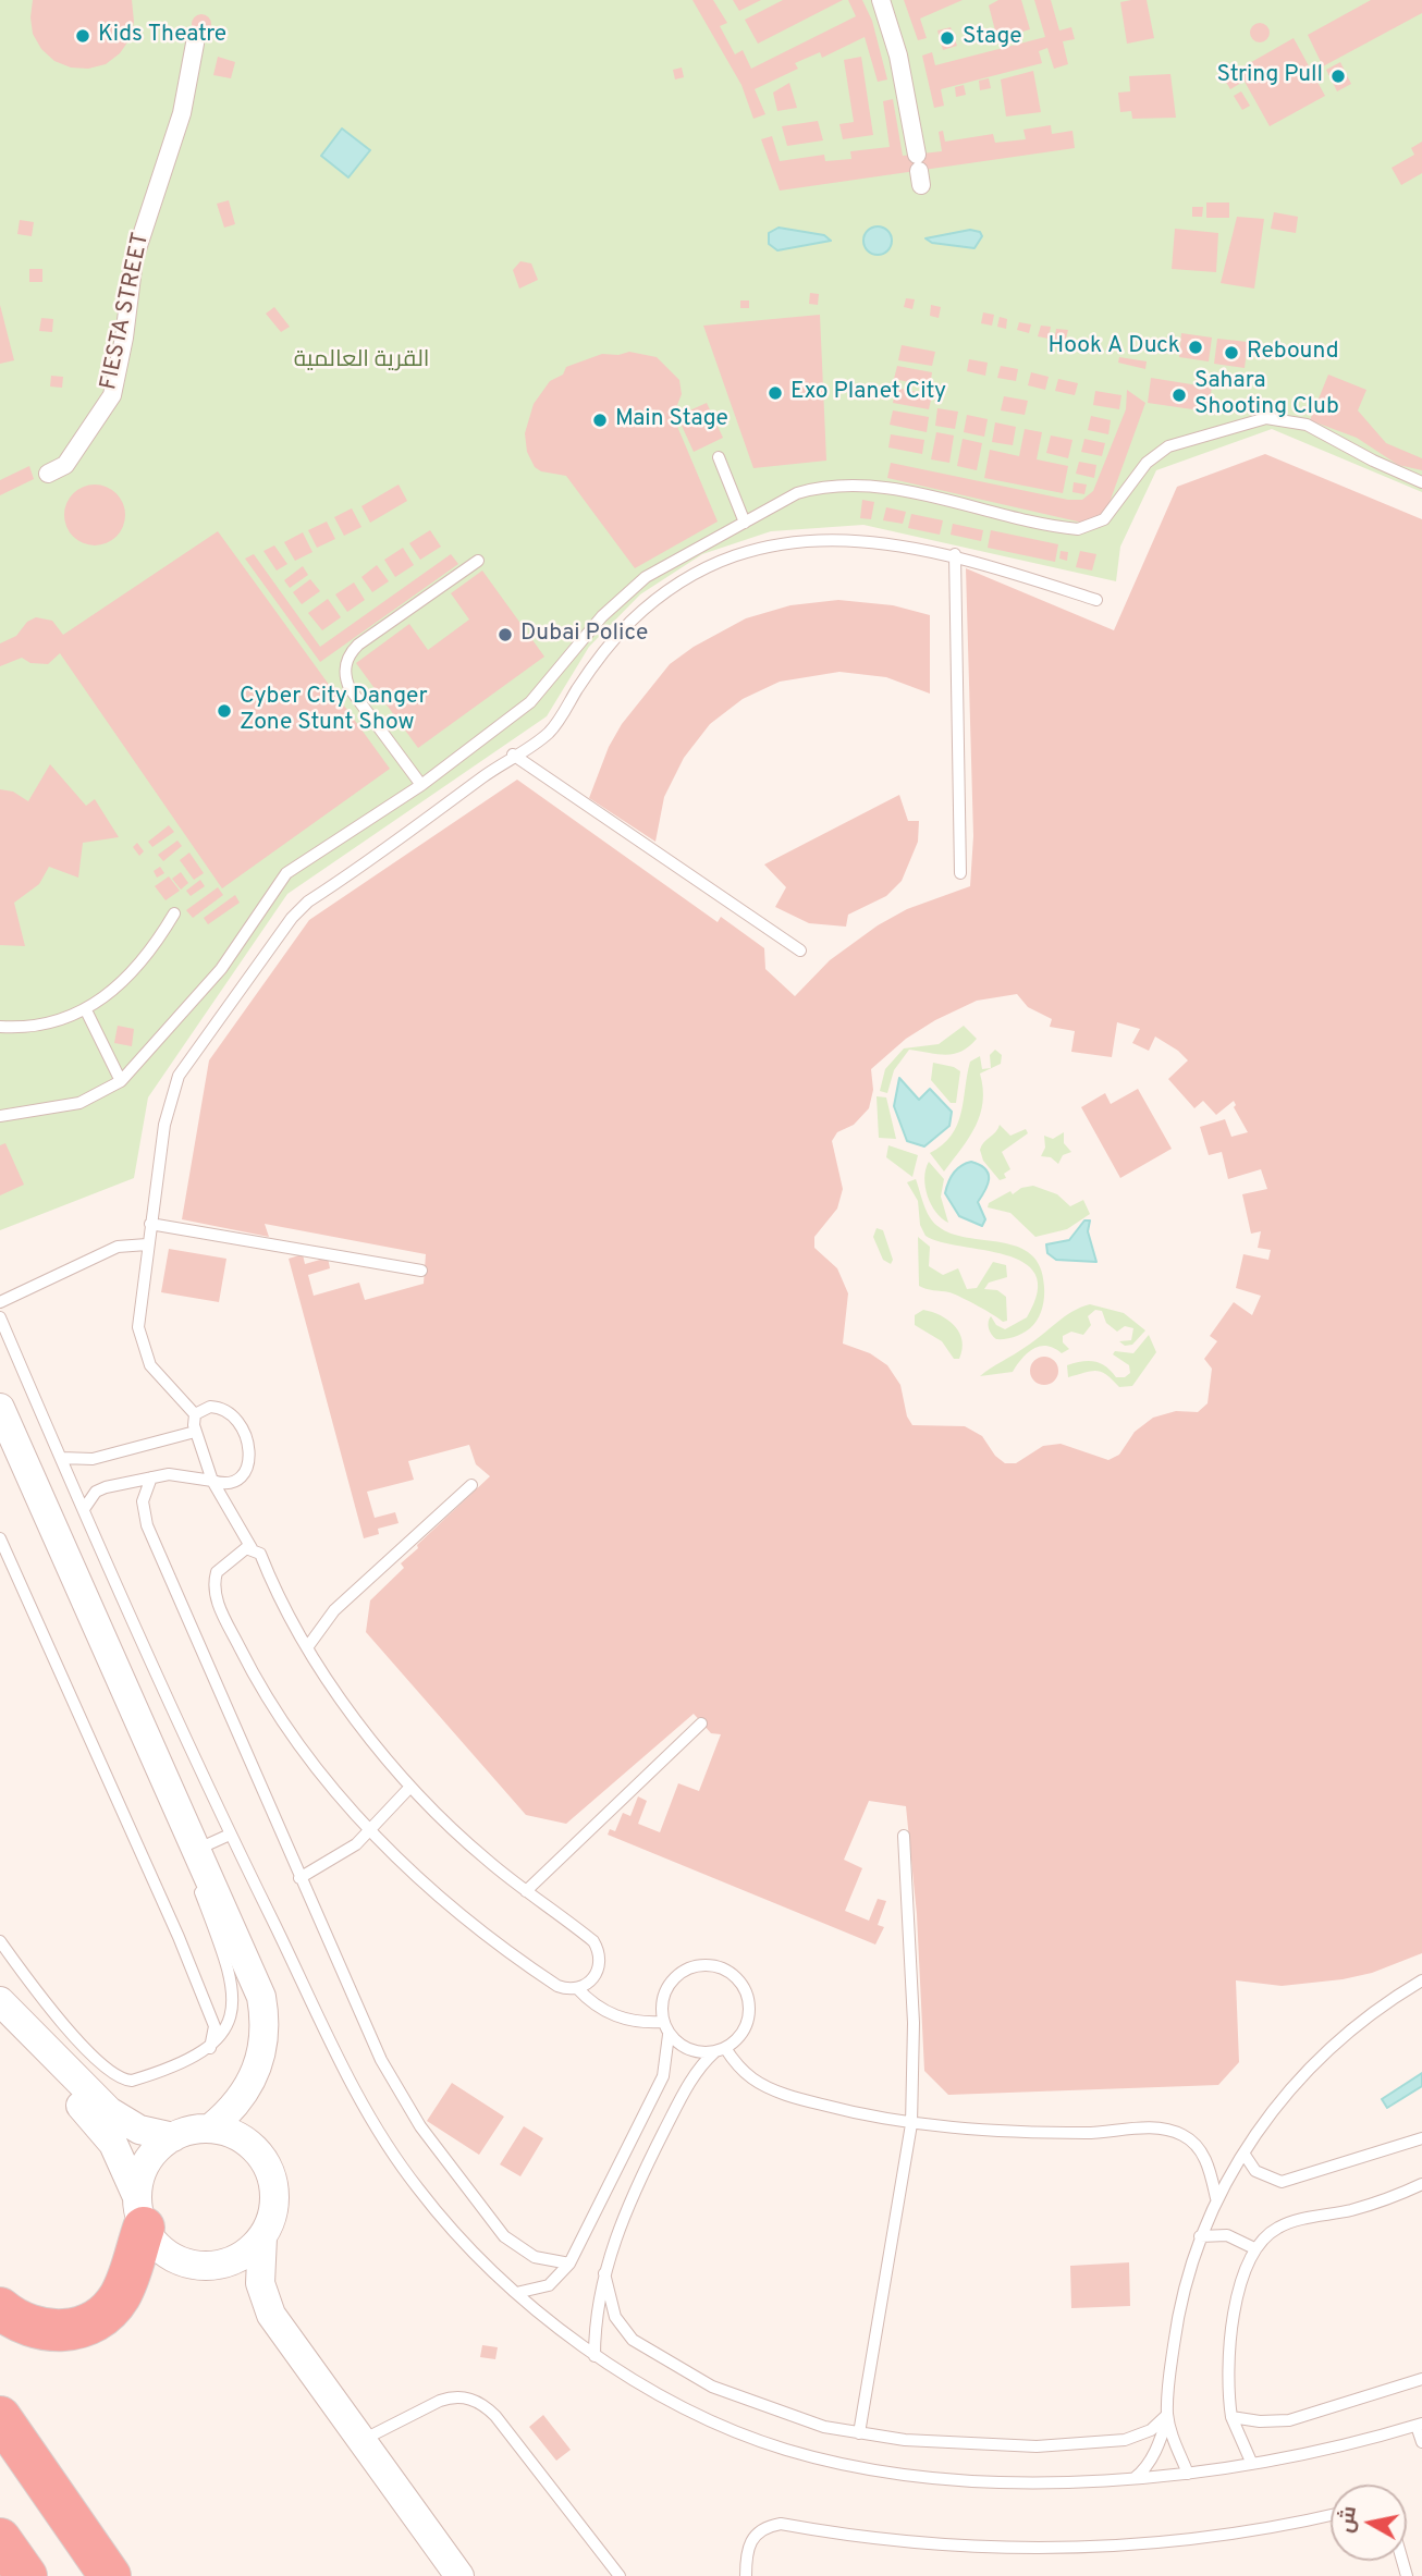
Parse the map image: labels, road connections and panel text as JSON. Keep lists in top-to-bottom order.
{
  "streets": {
    "street": ["FIESTA STREET"]
  },
  "parks": ["القرية العالمية"],
  "places": [
    "Kids Theatre",
    "Stage",
    "String Pull",
    "Hook A Duck",
    "Rebound",
    "Exo Planet City",
    "Sahara Shooting Club",
    "Main Stage",
    "Dubai Police",
    "Cyber City Danger Zone Stunt Show"
  ],
  "north": "left"
}
